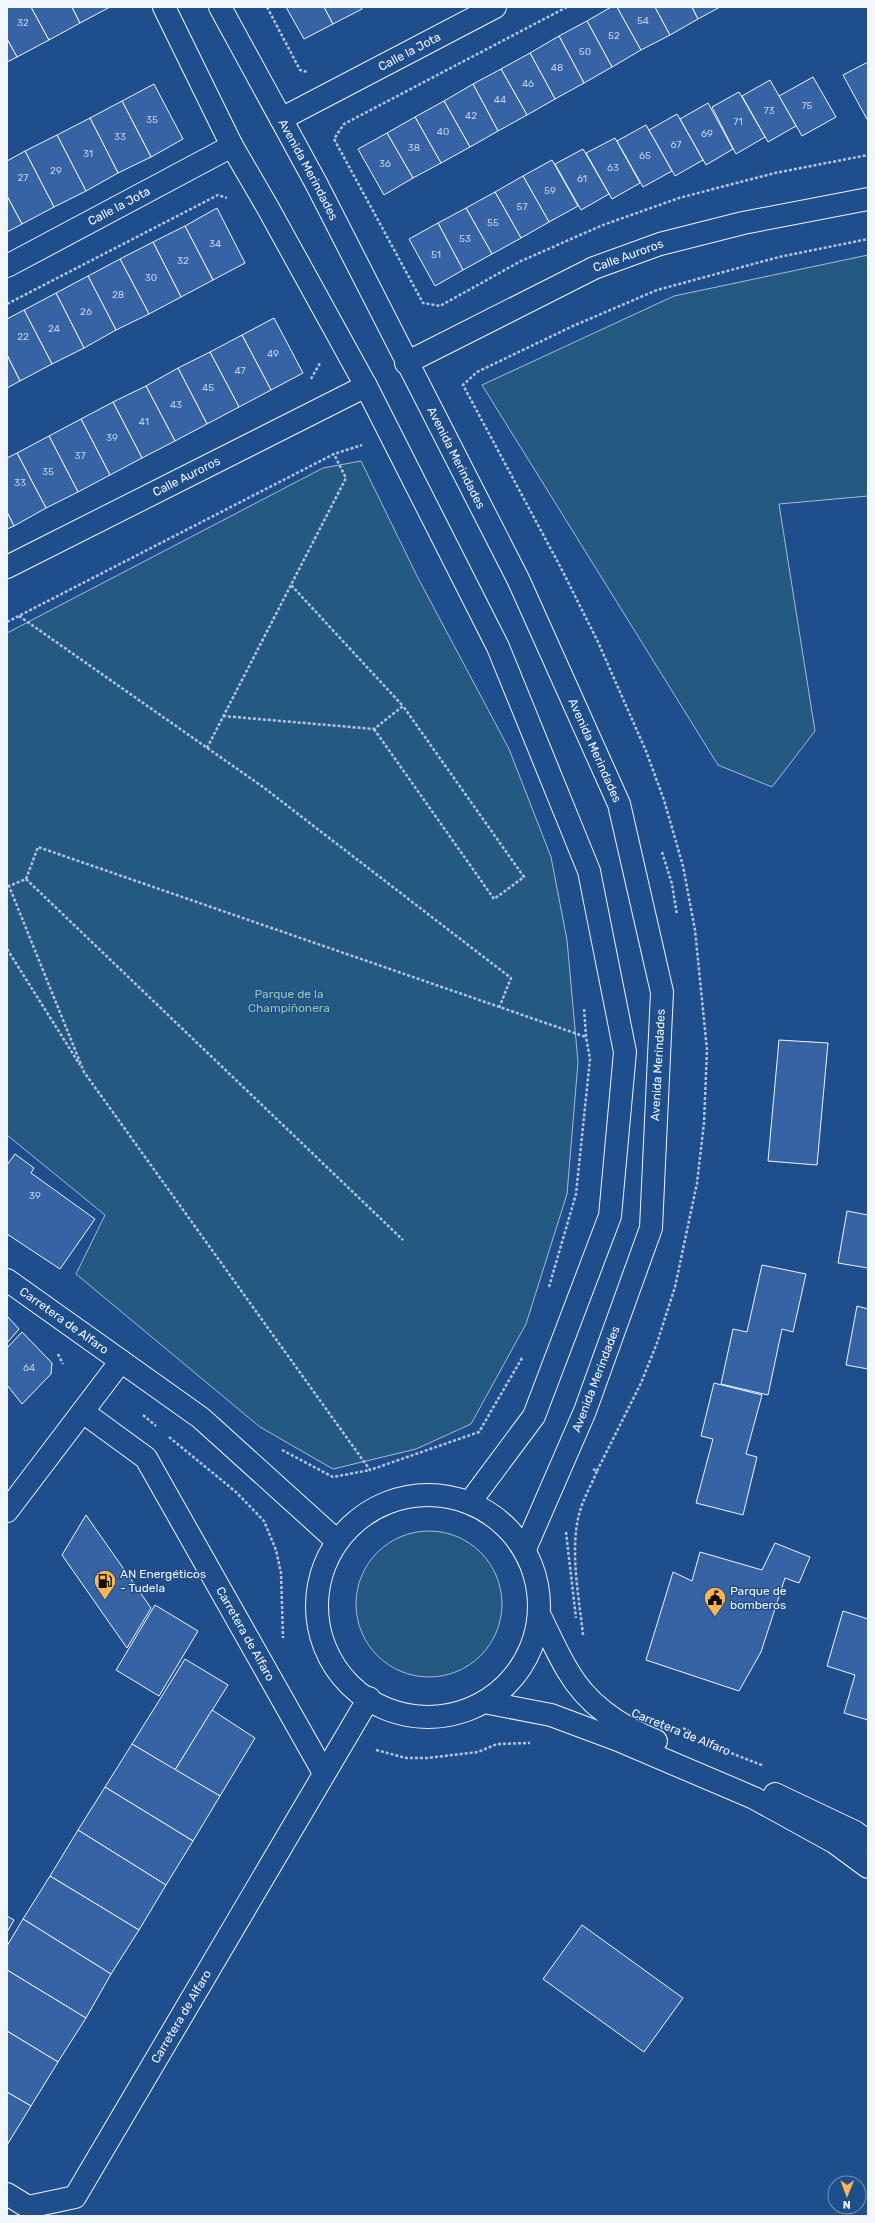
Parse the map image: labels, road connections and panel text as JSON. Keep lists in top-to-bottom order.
{
  "streets": {
    "main road": [
      "Calle la Jota",
      "Avenida Merindades",
      "Calle Auroros",
      "Carretera de Alfaro"
    ]
  },
  "crossings": [
    ["Calle la Jota", "Avenida Merindades"],
    ["Avenida Merindades", "Calle Auroros"]
  ],
  "parks": ["Parque de la Champiñonera"],
  "places": {
    "fuel station": ["AN Energéticos - Tudela"],
    "public building": ["Parque de bomberos"]
  },
  "house_numbers": [
    "54",
    "32",
    "52",
    "50",
    "48",
    "46",
    "44",
    "75",
    "73",
    "42",
    "35",
    "71",
    "40",
    "69",
    "33",
    "67",
    "38",
    "31",
    "65",
    "36",
    "63",
    "29",
    "27",
    "61",
    "59",
    "57",
    "55",
    "53",
    "34",
    "51",
    "32",
    "30",
    "28",
    "26",
    "24",
    "22",
    "49",
    "47",
    "45",
    "43",
    "41",
    "39",
    "37",
    "35",
    "33",
    "39",
    "64"
  ],
  "north": "bottom"
}
